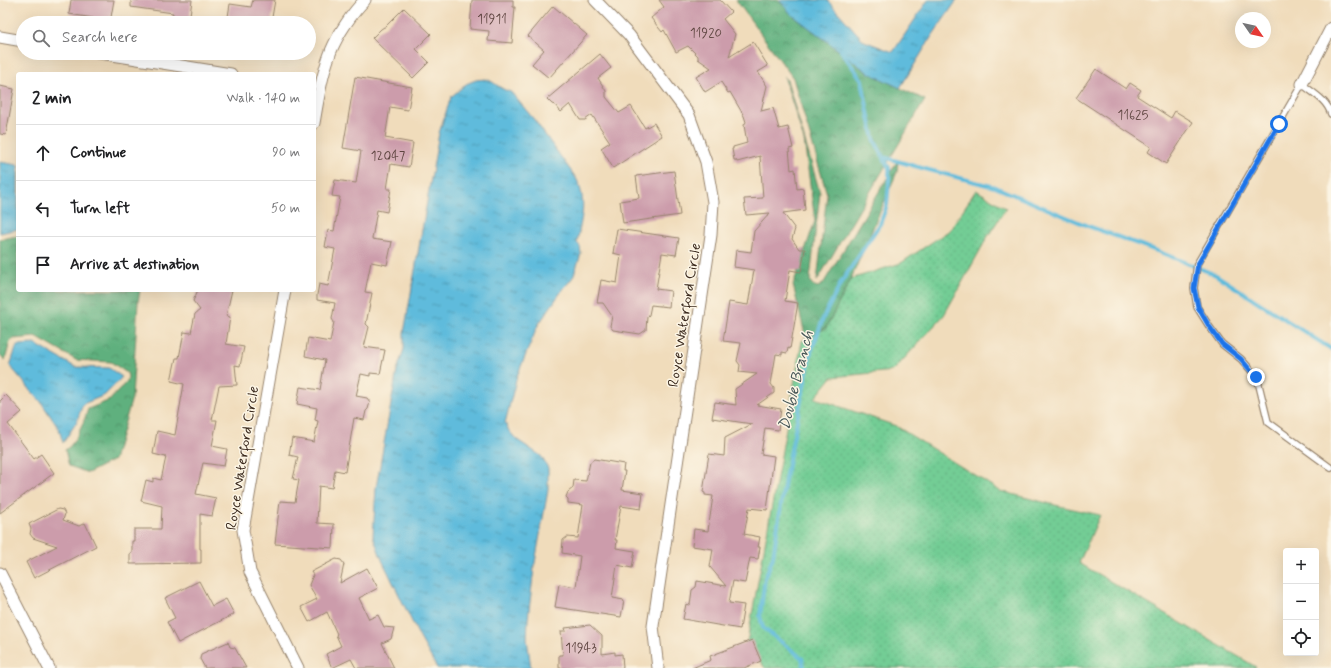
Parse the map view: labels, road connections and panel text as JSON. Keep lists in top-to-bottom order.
{
  "streets": {
    "street": ["Royce Waterford Circle"]
  },
  "water": ["Double Branch"],
  "house_numbers": [
    "11911",
    "11920",
    "11625",
    "12047",
    "11943"
  ],
  "north": "bottom right",
  "page": {
    "search": "Search here",
    "heading": ["2 min", "Walk · 140 m"],
    "list": [
      ["Continue", "90 m"],
      ["Turn left", "50 m"],
      "Arrive at destination"
    ],
    "map_buttons": ["+", "−"]
  }
}
